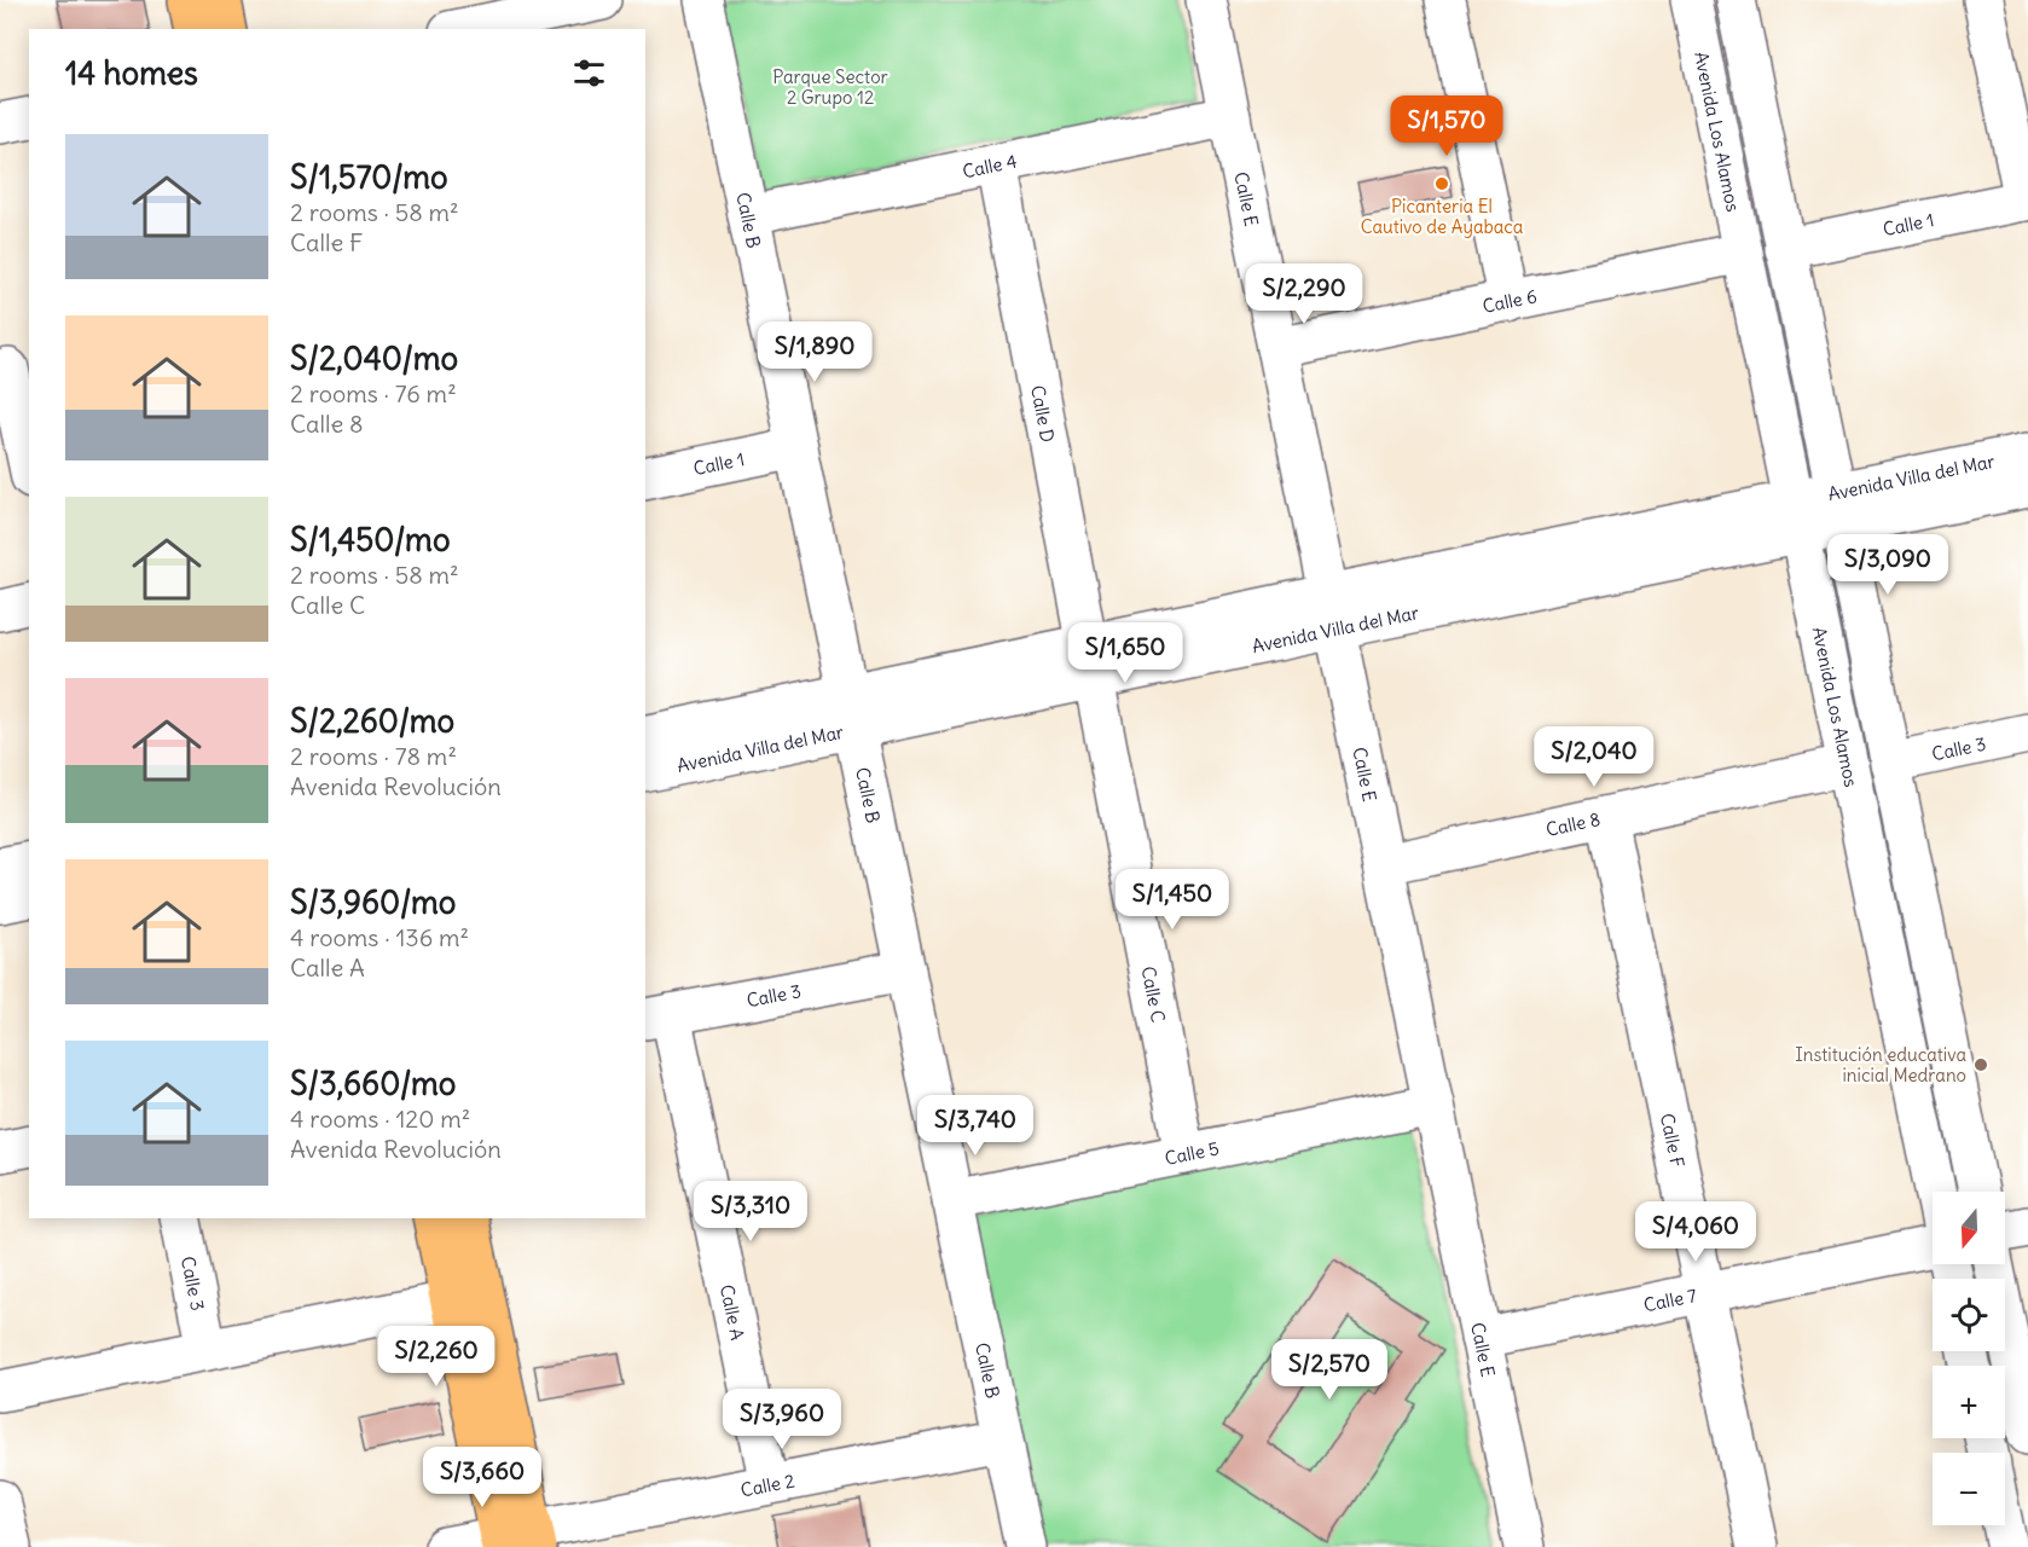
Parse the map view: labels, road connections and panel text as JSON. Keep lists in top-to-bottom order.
{
  "streets": {
    "street": [
      "Avenida Los Alamos",
      "Calle 4",
      "Calle E",
      "Calle B",
      "Calle 1",
      "Calle 6",
      "Calle D",
      "Avenida Villa del Mar",
      "Calle 3",
      "Calle 8",
      "Calle C",
      "Calle F",
      "Calle 5",
      "Calle 7",
      "Calle A",
      "Calle 2"
    ]
  },
  "crossings": [
    ["Avenida Los Alamos", "Calle 6"],
    ["Avenida Los Alamos", "Avenida Villa del Mar"],
    ["Avenida Los Alamos", "Calle 8"],
    ["Calle 4", "Calle E"],
    ["Calle 4", "Calle B"],
    ["Calle 4", "Calle D"],
    ["Calle E", "Calle 6"],
    ["Calle E", "Avenida Villa del Mar"],
    ["Calle E", "Calle 8"],
    ["Calle E", "Calle 5"],
    ["Calle E", "Calle 7"],
    ["Calle B", "Calle 1"],
    ["Calle B", "Avenida Villa del Mar"],
    ["Calle B", "Calle 3"],
    ["Calle B", "Calle 5"],
    ["Calle B", "Calle 2"],
    ["Calle D", "Avenida Villa del Mar"],
    ["Calle D", "Calle C"],
    ["Avenida Villa del Mar", "Calle C"],
    ["Calle 3", "Calle A"],
    ["Calle 8", "Calle F"],
    ["Calle C", "Calle 5"],
    ["Calle F", "Calle 7"],
    ["Calle A", "Calle 2"]
  ],
  "parks": ["Parque Sector 2 Grupo 12"],
  "places": ["Picanteria El Cautivo de Ayabaca", "Institución educativa inicial Medrano"],
  "north": "bottom",
  "page": {
    "heading": "14 homes",
    "price": [
      "S/1,570",
      "S/2,290",
      "S/1,890",
      "S/3,090",
      "S/1,650",
      "S/2,040",
      "S/1,450",
      "S/3,740",
      "S/3,310",
      "S/4,060",
      "S/2,260",
      "S/2,570",
      "S/3,960",
      "S/3,660"
    ],
    "list": [
      {
        "name": "S/1,570/mo",
        "note": "2 rooms · 58 m² · Calle F"
      },
      {
        "name": "S/2,040/mo",
        "note": "2 rooms · 76 m² · Calle 8"
      },
      {
        "name": "S/1,450/mo",
        "note": "2 rooms · 58 m² · Calle C"
      },
      {
        "name": "S/2,260/mo",
        "note": "2 rooms · 78 m² · Avenida Revolución"
      },
      {
        "name": "S/3,960/mo",
        "note": "4 rooms · 136 m² · Calle A"
      },
      {
        "name": "S/3,660/mo",
        "note": "4 rooms · 120 m² · Avenida Revolución"
      }
    ],
    "map_buttons": ["+", "−"]
  }
}
